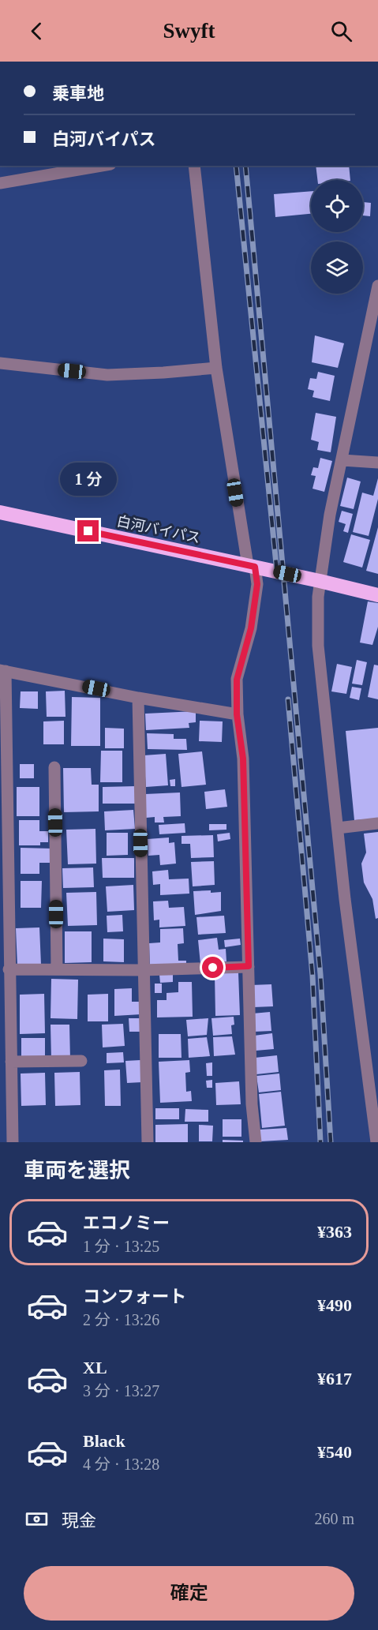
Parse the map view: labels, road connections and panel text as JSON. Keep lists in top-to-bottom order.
{
  "streets": {
    "highway": ["白河バイパス"]
  },
  "page": {
    "header": "Swyft",
    "banner": ["乗車地", "白河バイパス"],
    "bubble": "1 分",
    "heading": "車両を選択",
    "list": [
      {
        "name": "エコノミー",
        "note": "1 分 · 13:25",
        "value": "¥363"
      },
      {
        "name": "コンフォート",
        "note": "2 分 · 13:26",
        "value": "¥490"
      },
      {
        "name": "XL",
        "note": "3 分 · 13:27",
        "value": "¥617"
      },
      {
        "name": "Black",
        "note": "4 分 · 13:28",
        "value": "¥540"
      }
    ],
    "pay": ["現金", "260 m"],
    "buttons": "確定"
  }
}
